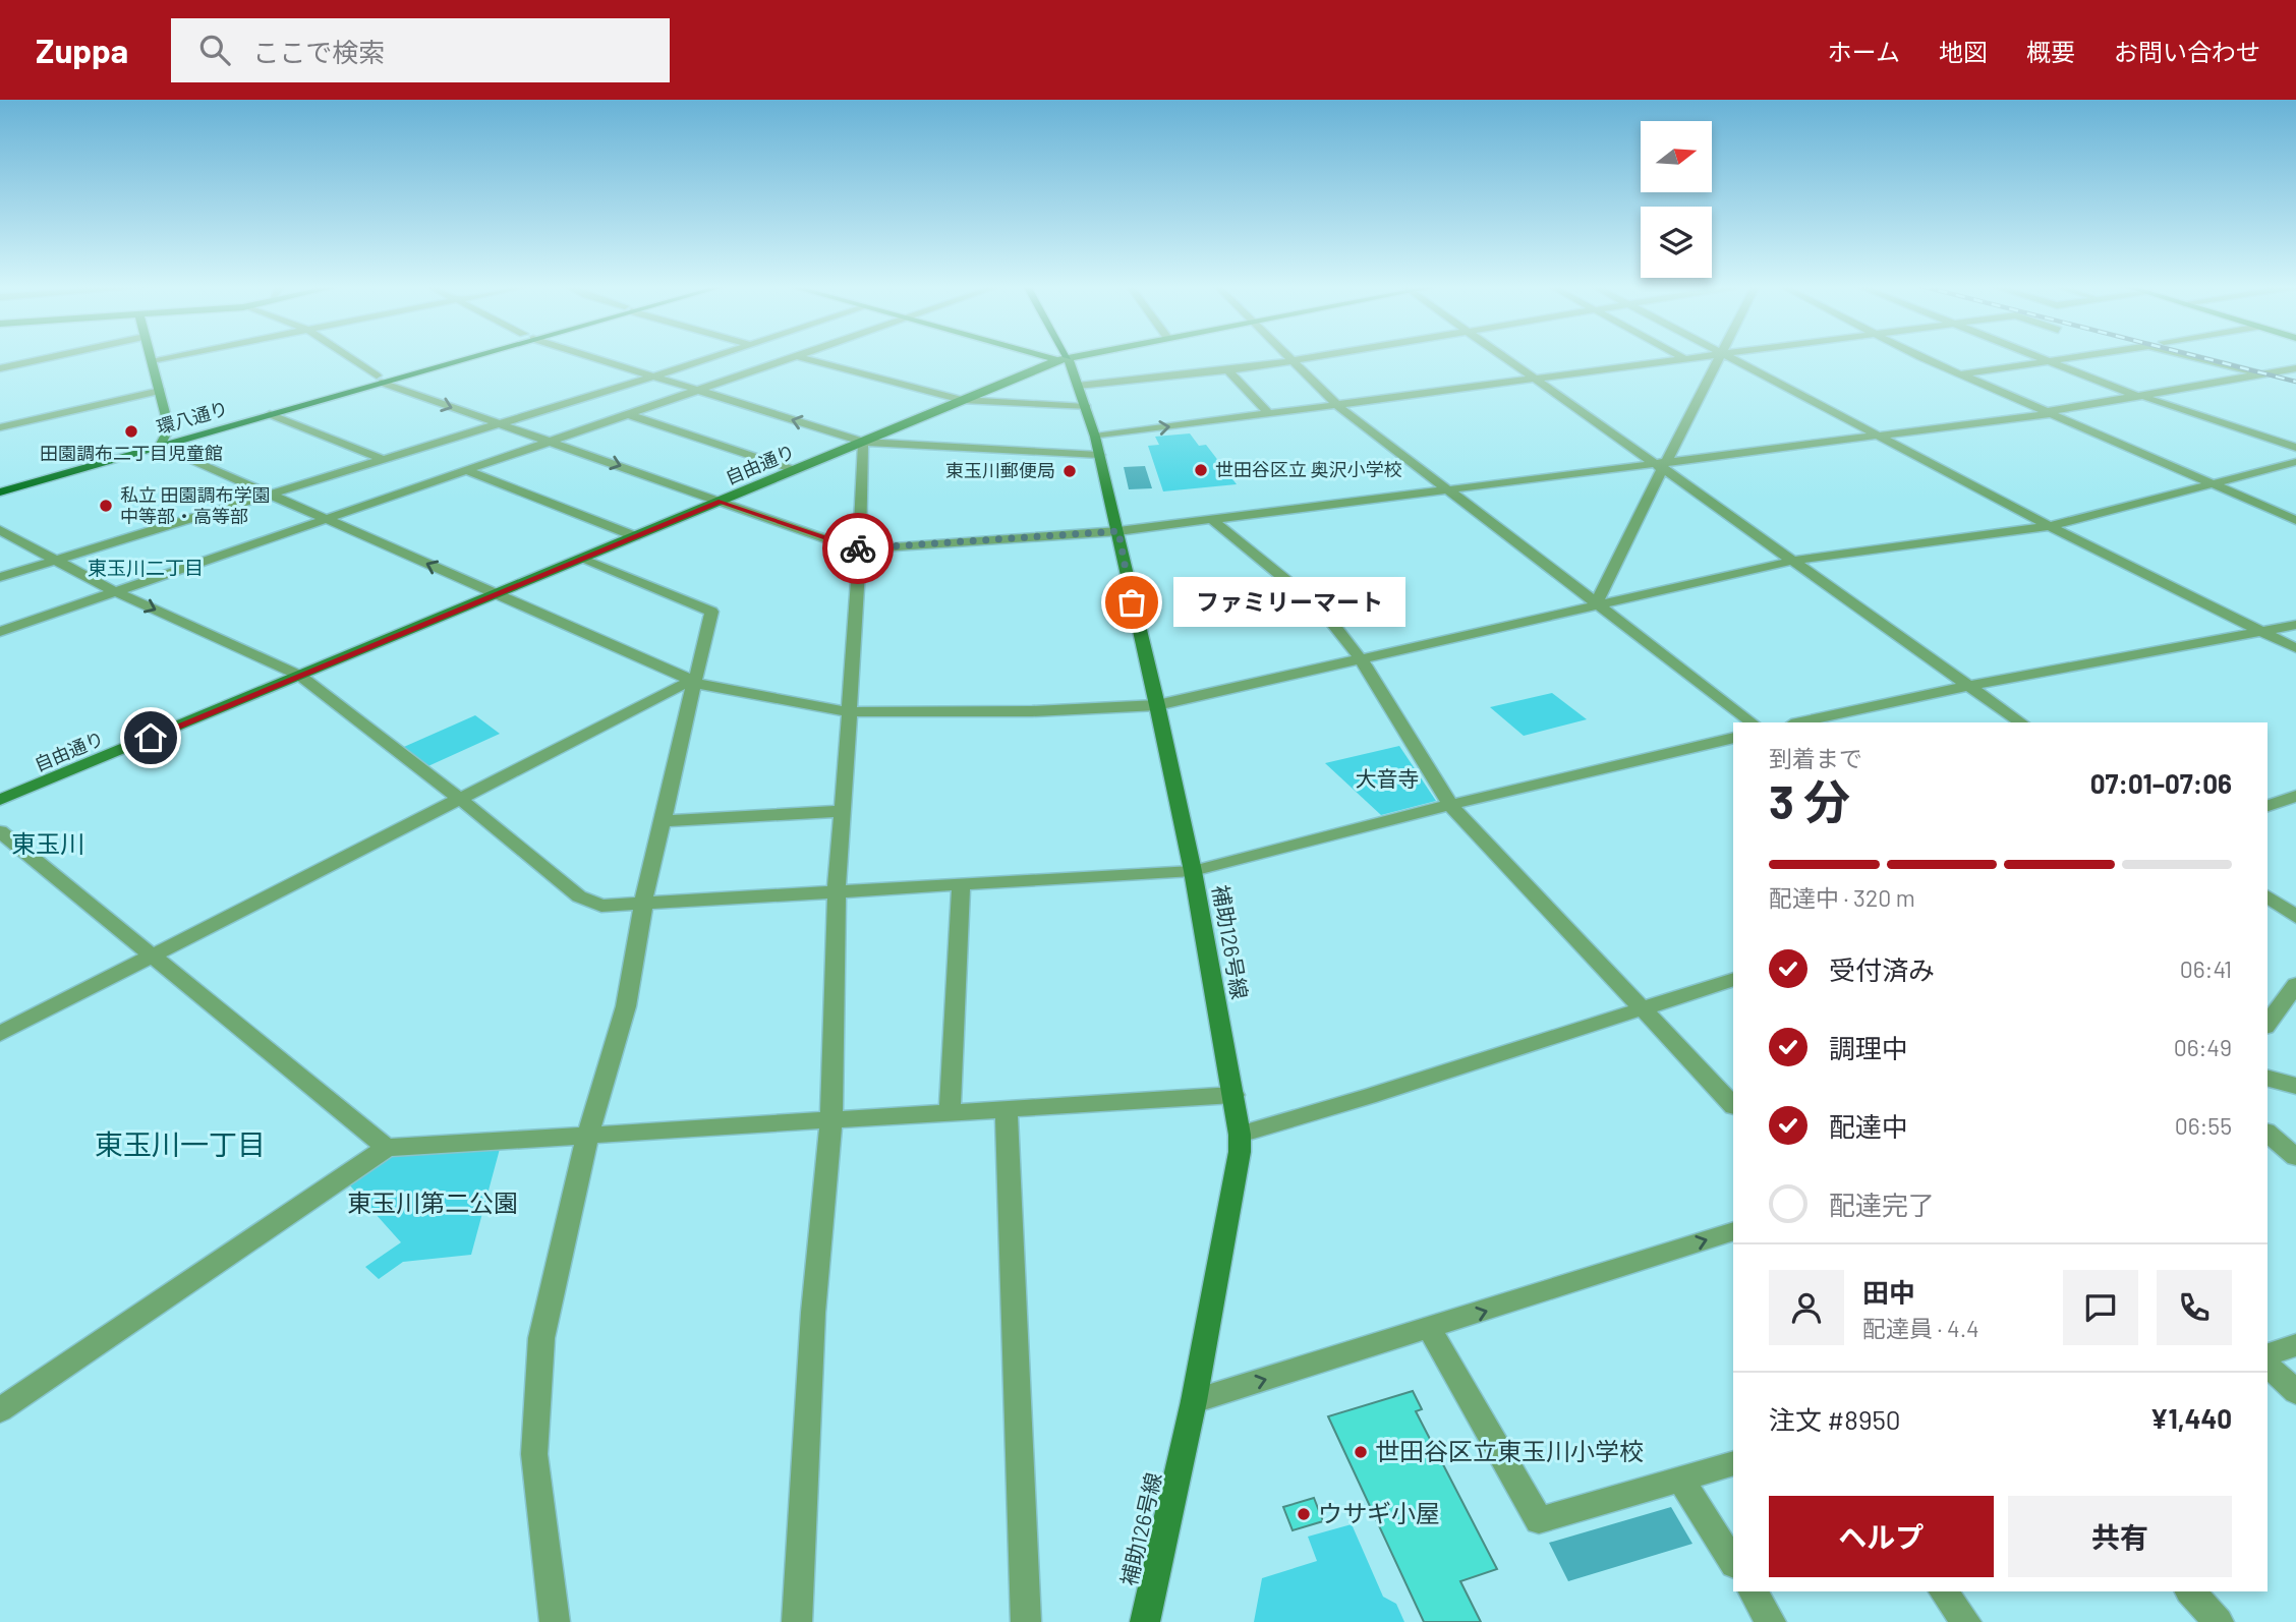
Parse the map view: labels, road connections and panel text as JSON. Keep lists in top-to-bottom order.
{
  "streets": {
    "main road": ["環八通り"],
    "street": ["自由通り", "補助126号線"]
  },
  "crossings": [
    ["自由通り", "補助126号線"]
  ],
  "districts": ["東玉川二丁目", "東玉川", "東玉川一丁目"],
  "parks": ["大音寺", "東玉川第二公園"],
  "places": [
    "田園調布二丁目児童館",
    "世田谷区立 奥沢小学校",
    "東玉川郵便局",
    "私立 田園調布学園 中等部・高等部",
    "ファミリーマート",
    "世田谷区立東玉川小学校",
    "ウサギ小屋"
  ],
  "north": "right",
  "page": {
    "header": "Zuppa",
    "search": "ここで検索",
    "nav": [
      "ホーム",
      "地図",
      "概要",
      "お問い合わせ"
    ],
    "bubble": "ファミリーマート",
    "heading": ["3 分", "到着まで", "07:01–07:06"],
    "panel": [
      "田中",
      "配達員 · 4.4",
      "注文 #8950",
      "¥1,440"
    ],
    "bar": "配達中 · 320 m",
    "list": [
      ["受付済み", "06:41"],
      ["調理中", "06:49"],
      ["配達中", "06:55"],
      "配達完了"
    ],
    "buttons": ["ヘルプ", "共有"]
  }
}
